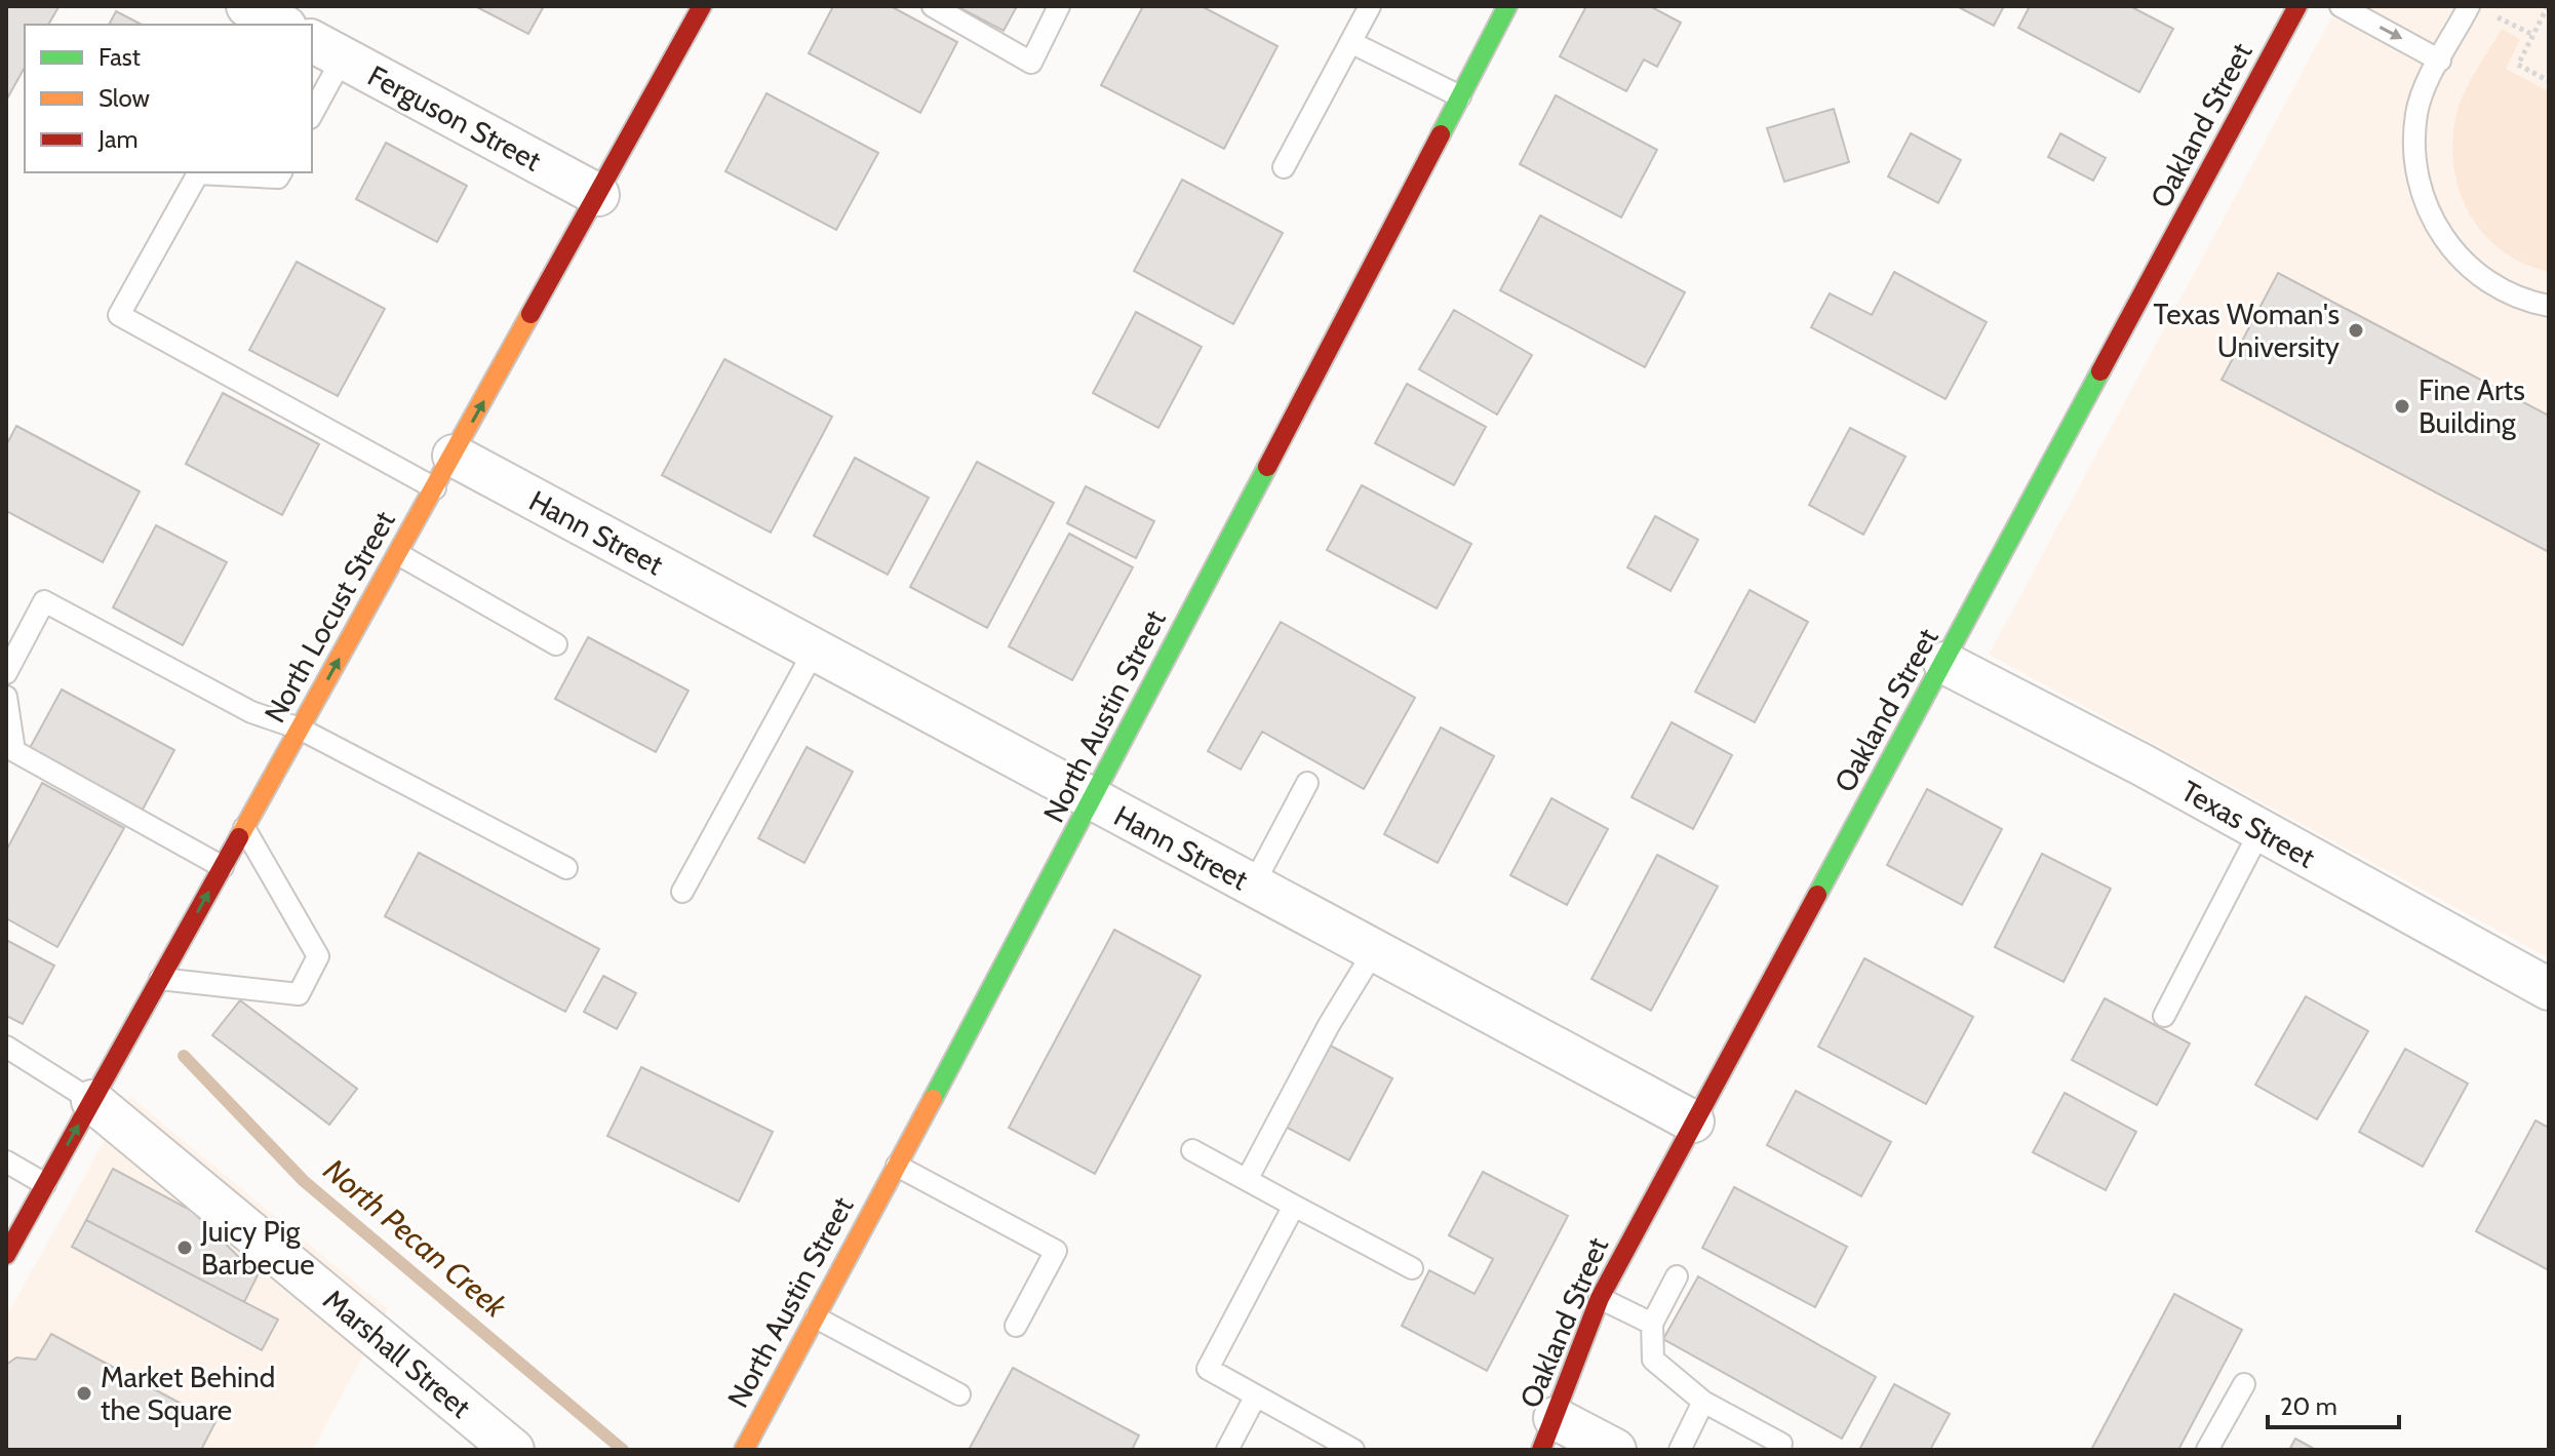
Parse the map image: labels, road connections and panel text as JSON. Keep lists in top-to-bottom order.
{
  "streets": {
    "street": [
      "Ferguson Street",
      "Oakland Street",
      "Hann Street",
      "North Locust Street",
      "North Austin Street",
      "Texas Street",
      "Marshall Street"
    ]
  },
  "crossings": [
    ["Ferguson Street", "North Locust Street"],
    ["Oakland Street", "Hann Street"],
    ["Oakland Street", "Texas Street"],
    ["Hann Street", "North Locust Street"],
    ["Hann Street", "North Austin Street"],
    ["North Locust Street", "Marshall Street"]
  ],
  "one_way": ["North Locust Street"],
  "water": ["North Pecan Creek"],
  "places": [
    "Texas Woman's University",
    "Fine Arts Building",
    "Juicy Pig Barbecue",
    "Market Behind the Square"
  ],
  "legend": ["Fast", "Slow", "Jam"],
  "scale_bar": "20 m"
}
